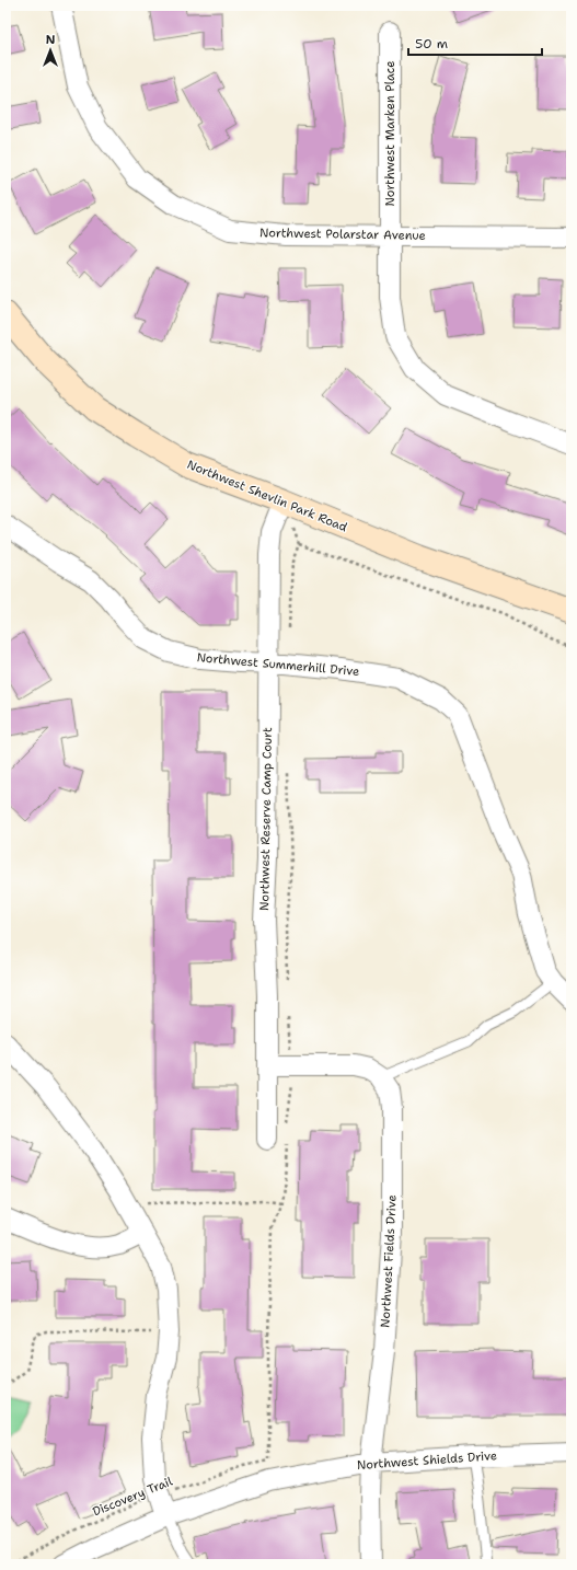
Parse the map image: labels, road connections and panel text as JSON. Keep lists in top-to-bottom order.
{
  "streets": {
    "street": [
      "Northwest Marken Place",
      "Northwest Polarstar Avenue",
      "Northwest Shevlin Park Road",
      "Northwest Summerhill Drive",
      "Northwest Reserve Camp Court",
      "Northwest Fields Drive",
      "Northwest Shields Drive"
    ],
    "path": ["Discovery Trail"]
  },
  "crossings": [
    ["Northwest Marken Place", "Northwest Polarstar Avenue"],
    ["Northwest Shevlin Park Road", "Northwest Reserve Camp Court"],
    ["Northwest Summerhill Drive", "Northwest Reserve Camp Court"],
    ["Northwest Fields Drive", "Northwest Shields Drive"]
  ],
  "scale_bar": "50 m",
  "north": "top"
}
